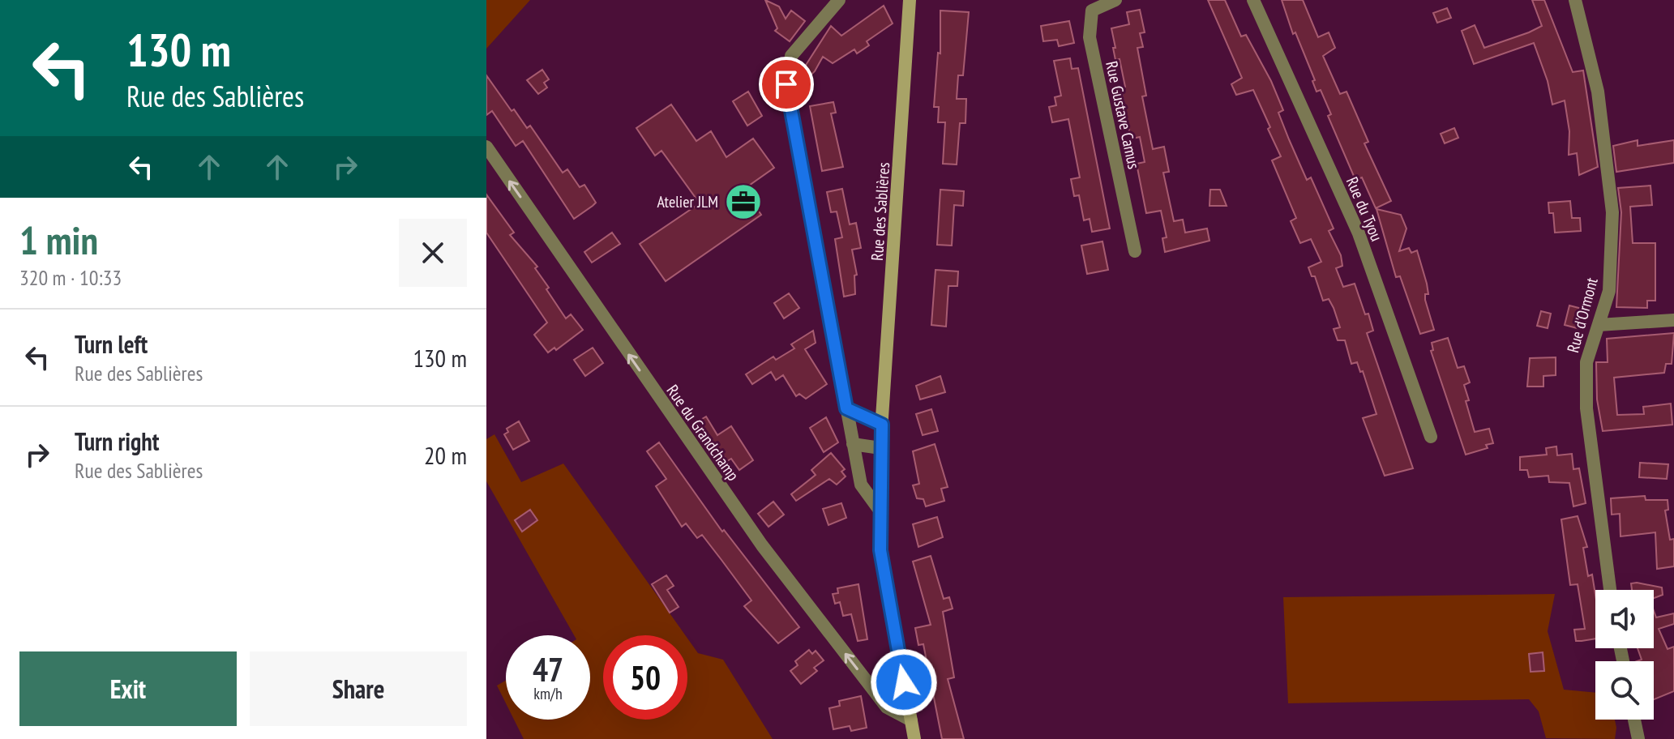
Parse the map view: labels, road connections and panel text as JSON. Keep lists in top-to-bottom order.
{
  "streets": {
    "main road": ["Rue des Sablières"],
    "street": [
      "Rue Gustave Camus",
      "Rue du Tyou",
      "Rue d'Ormont",
      "Rue du Grandchamp"
    ]
  },
  "crossings": [
    ["Rue des Sablières", "Rue du Grandchamp"]
  ],
  "one_way": ["Rue du Grandchamp"],
  "places": {
    "office": ["Atelier JLM"]
  },
  "page": {
    "turn": ["130 m", "Rue des Sablières"],
    "heading": ["1 min", "320 m · 10:33"],
    "list": [
      {
        "name": "Turn left",
        "note": "Rue des Sablières",
        "value": "130 m"
      },
      {
        "name": "Turn right",
        "note": "Rue des Sablières",
        "value": "20 m"
      }
    ],
    "speed": "47 km/h",
    "limit": "50",
    "buttons": ["Exit", "Share"]
  }
}
